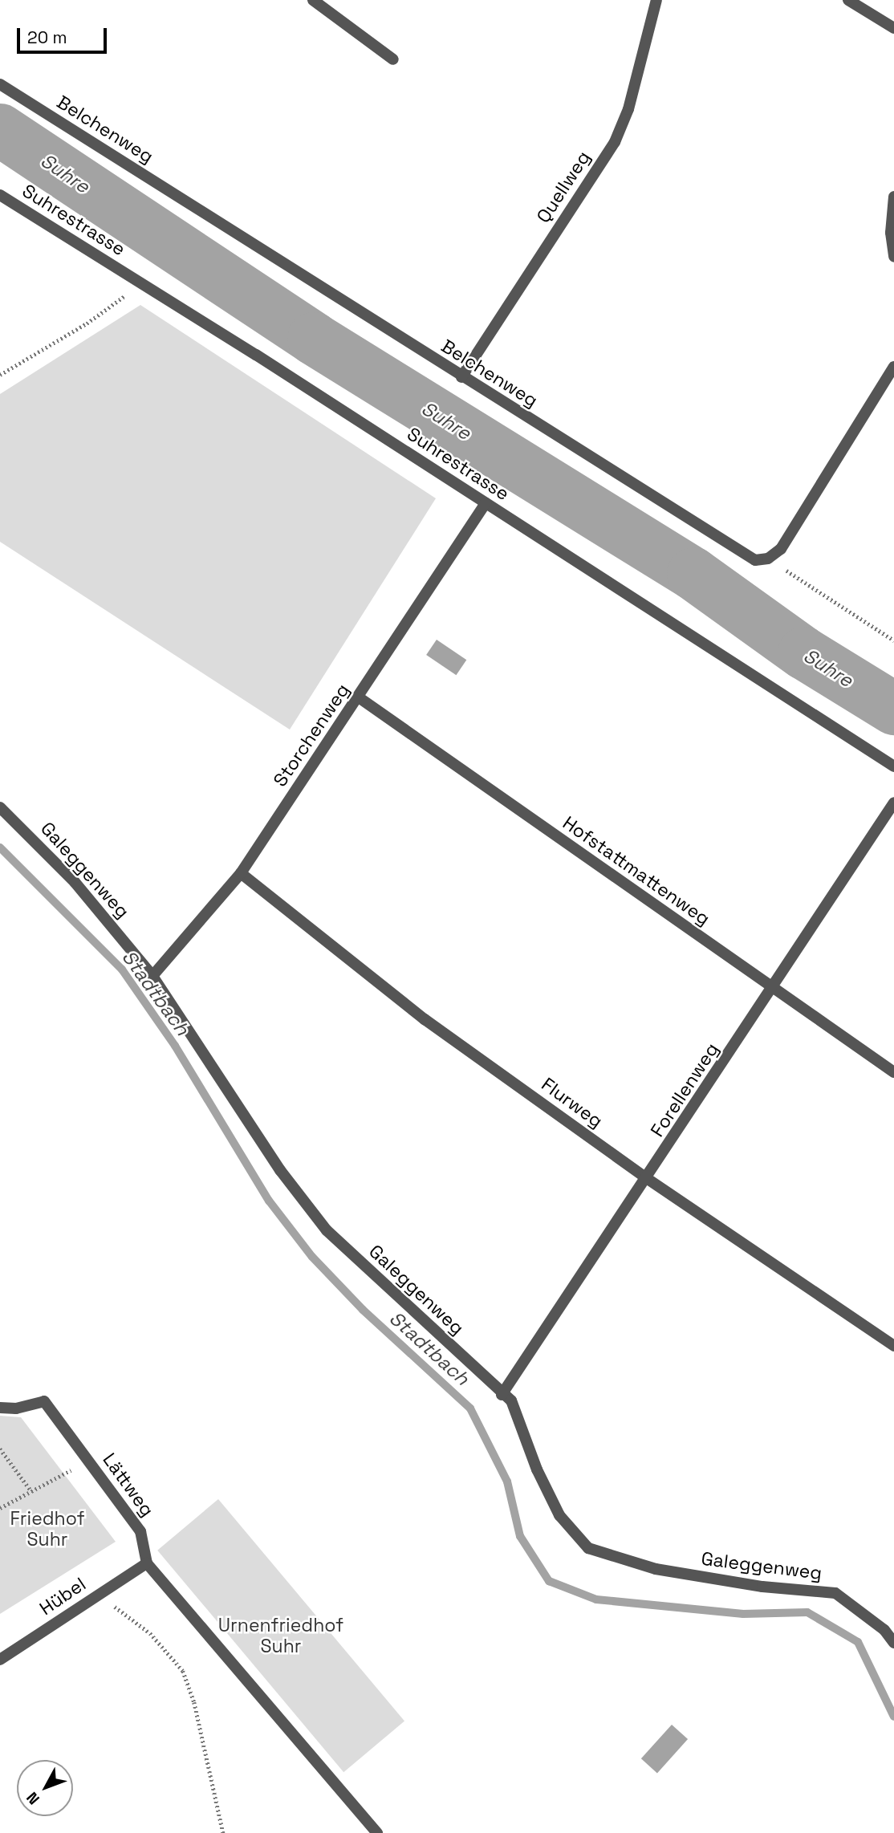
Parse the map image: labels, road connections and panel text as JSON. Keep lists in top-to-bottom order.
{
  "streets": {
    "street": [
      "Belchenweg",
      "Quellweg",
      "Suhrestrasse",
      "Storchenweg",
      "Galeggenweg",
      "Hofstattmattenweg",
      "Forellenweg",
      "Flurweg",
      "Lättweg",
      "Hübel"
    ]
  },
  "crossings": [
    ["Belchenweg", "Quellweg"],
    ["Suhrestrasse", "Storchenweg"],
    ["Storchenweg", "Galeggenweg"],
    ["Storchenweg", "Hofstattmattenweg"],
    ["Storchenweg", "Flurweg"],
    ["Galeggenweg", "Forellenweg"],
    ["Hofstattmattenweg", "Forellenweg"],
    ["Forellenweg", "Flurweg"],
    ["Lättweg", "Hübel"]
  ],
  "water": ["Suhre", "Stadtbach"],
  "parks": ["Friedhof Suhr", "Urnenfriedhof Suhr"],
  "scale_bar": "20 m",
  "north": "bottom left"
}
